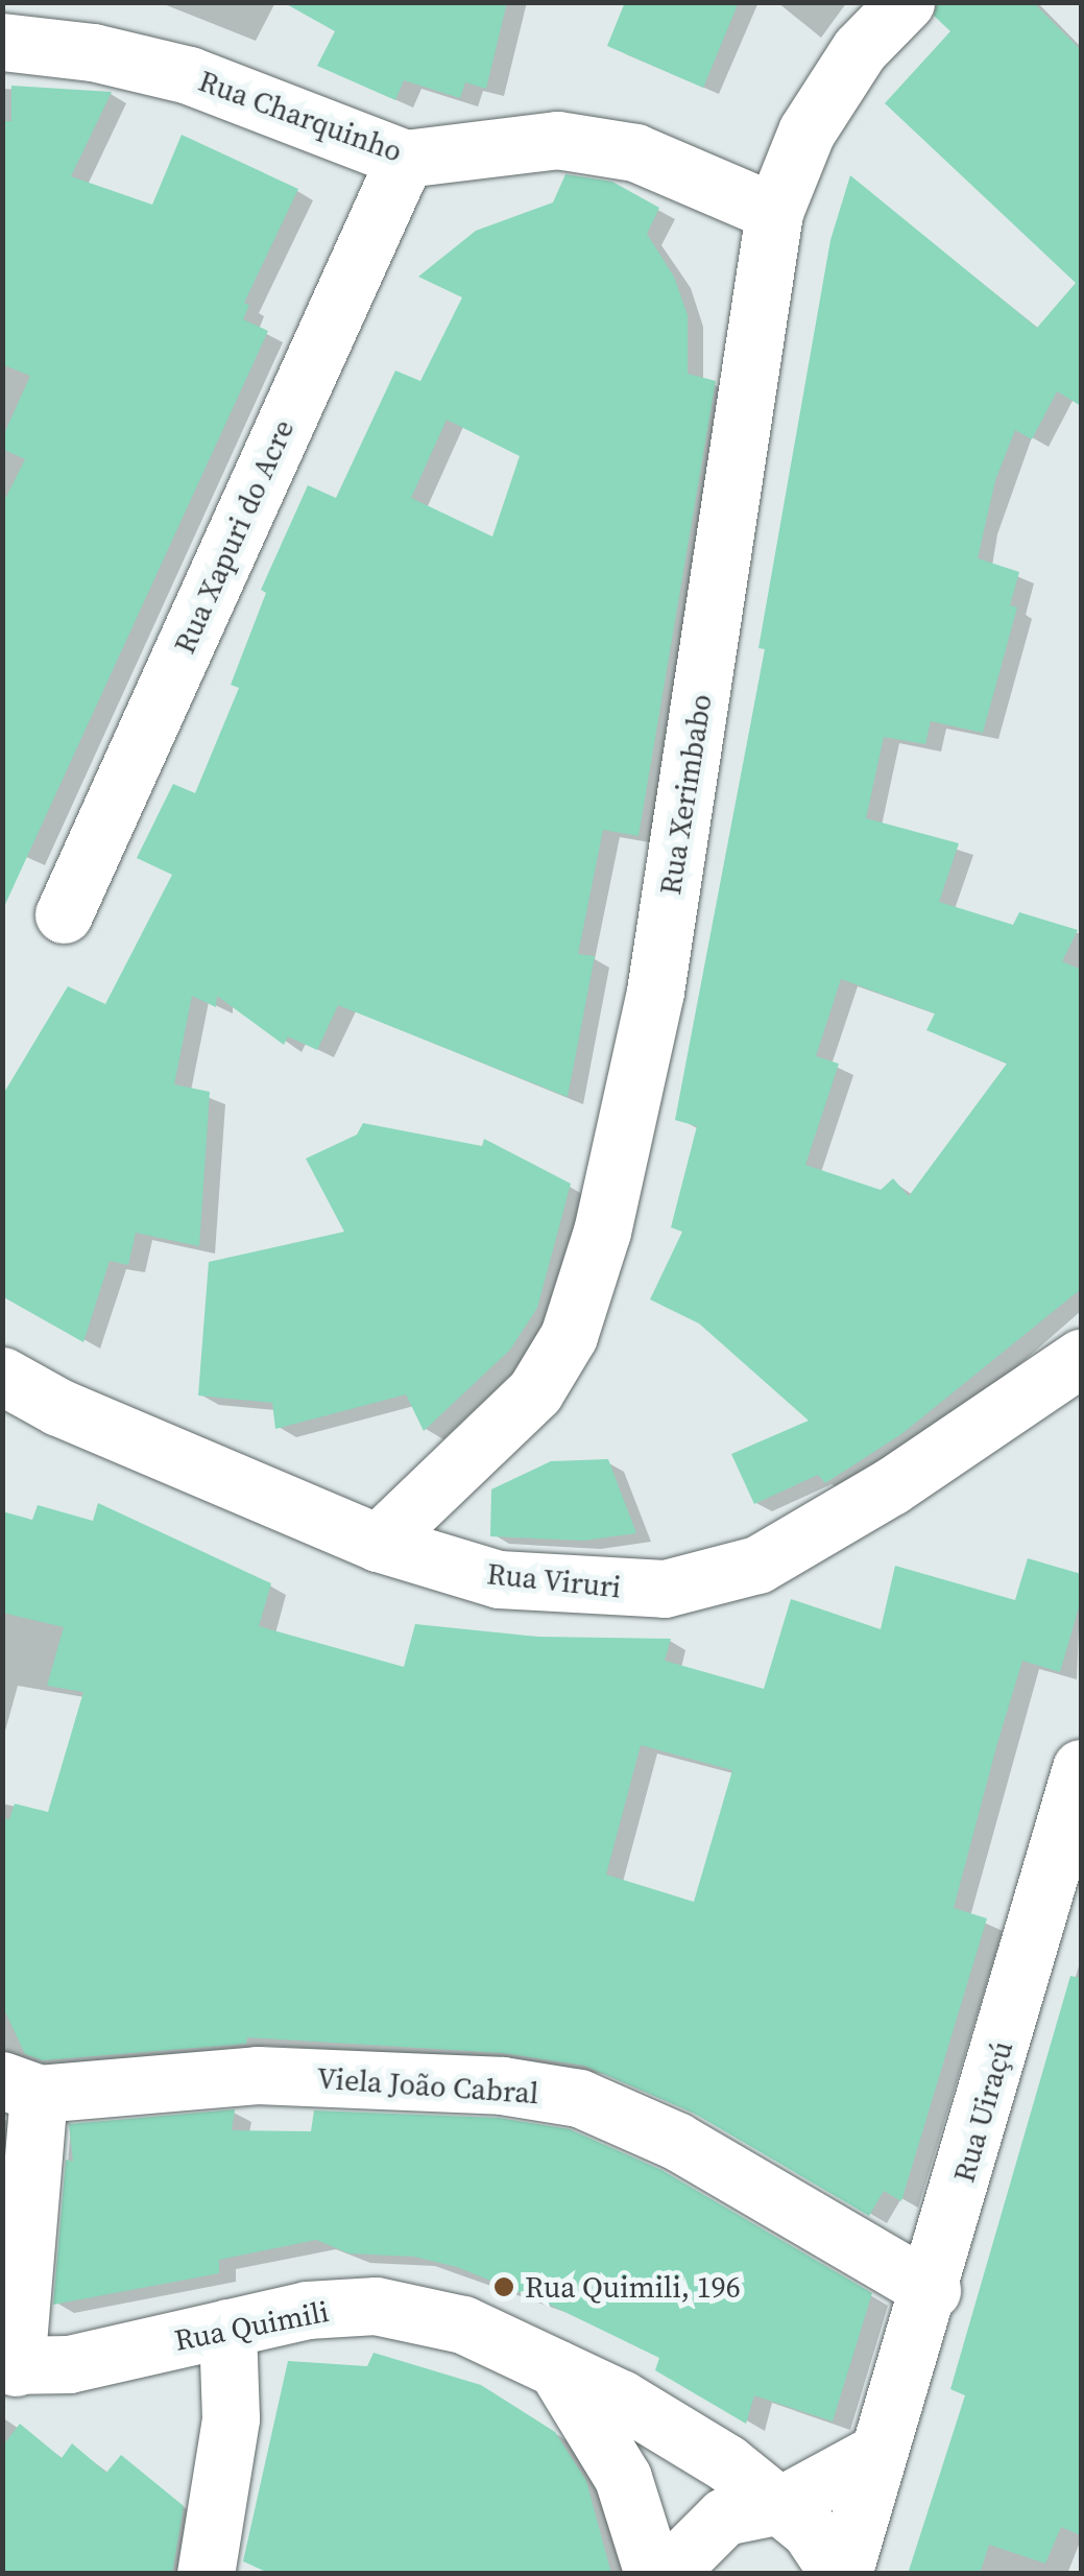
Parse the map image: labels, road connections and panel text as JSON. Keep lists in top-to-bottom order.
{
  "streets": {
    "street": [
      "Rua Charquinho",
      "Rua Xapuri do Acre",
      "Rua Xerimbabo",
      "Rua Viruri",
      "Viela João Cabral",
      "Rua Uiraçú",
      "Rua Quimili"
    ]
  },
  "crossings": [
    ["Rua Charquinho", "Rua Xapuri do Acre"],
    ["Rua Charquinho", "Rua Xerimbabo"],
    ["Rua Xerimbabo", "Rua Viruri"],
    ["Viela João Cabral", "Rua Uiraçú"],
    ["Rua Uiraçú", "Rua Quimili"]
  ],
  "places": ["Rua Quimili, 196"]
}
